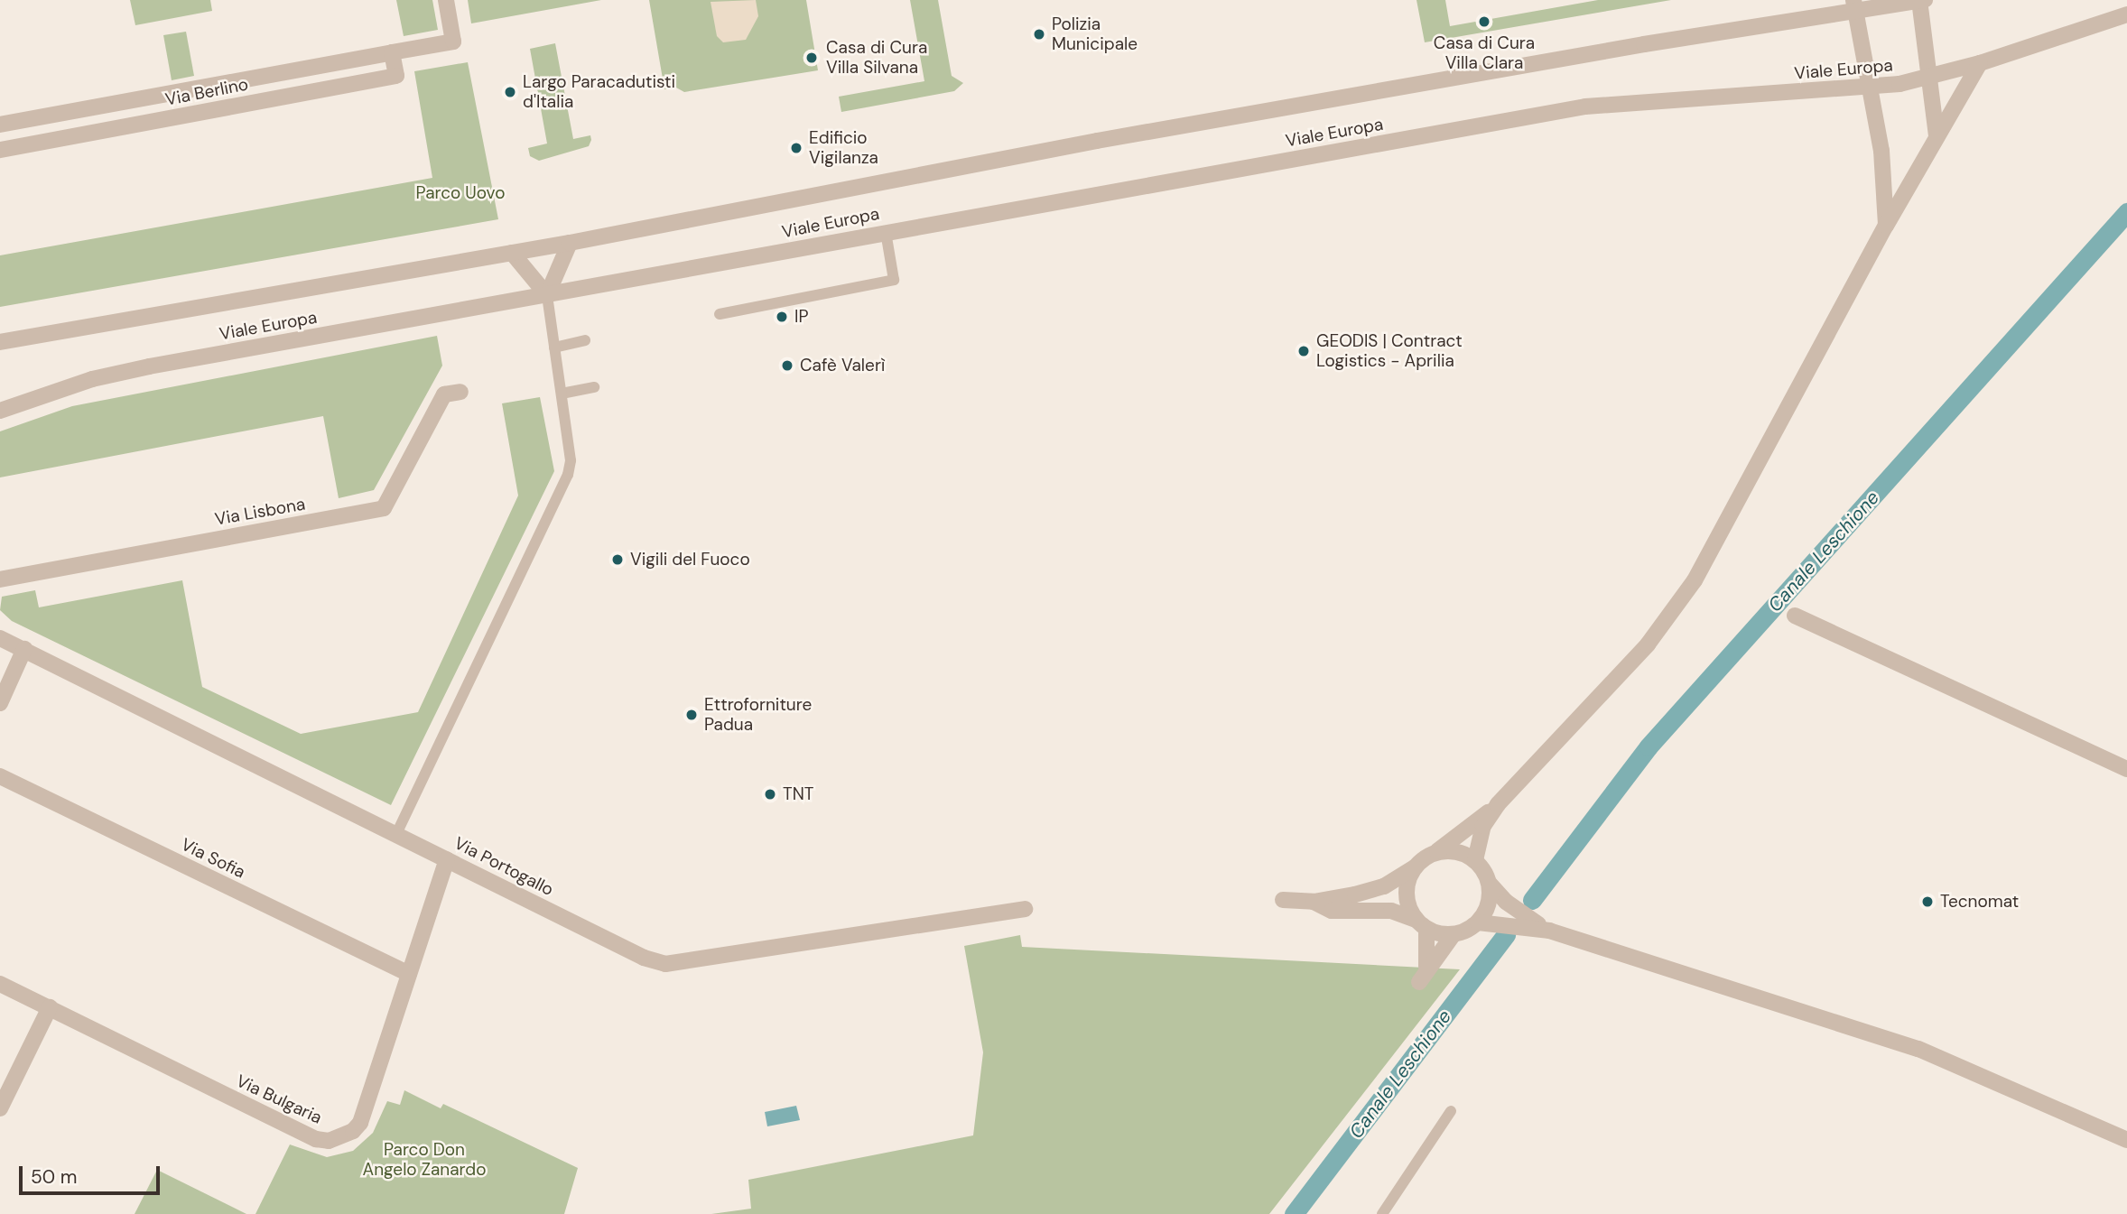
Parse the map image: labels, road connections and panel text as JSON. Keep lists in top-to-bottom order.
{
  "streets": {
    "street": [
      "Viale Europa",
      "Via Berlino",
      "Via Lisbona",
      "Via Sofia",
      "Via Portogallo",
      "Via Bulgaria"
    ]
  },
  "crossings": [
    ["Via Sofia", "Via Bulgaria"],
    ["Via Portogallo", "Via Bulgaria"]
  ],
  "water": ["Canale Leschione"],
  "parks": ["Parco Uovo", "Parco Don Angelo Zanardo"],
  "places": [
    "Casa di Cura Villa Clara",
    "Polizia Municipale",
    "Casa di Cura Villa Silvana",
    "Largo Paracadutisti d'Italia",
    "Edificio Vigilanza",
    "IP",
    "GEODIS | Contract Logistics - Aprilia",
    "Cafè Valerì",
    "Vigili del Fuoco",
    "Ettroforniture Padua",
    "TNT",
    "Tecnomat"
  ],
  "scale_bar": "50 m"
}
